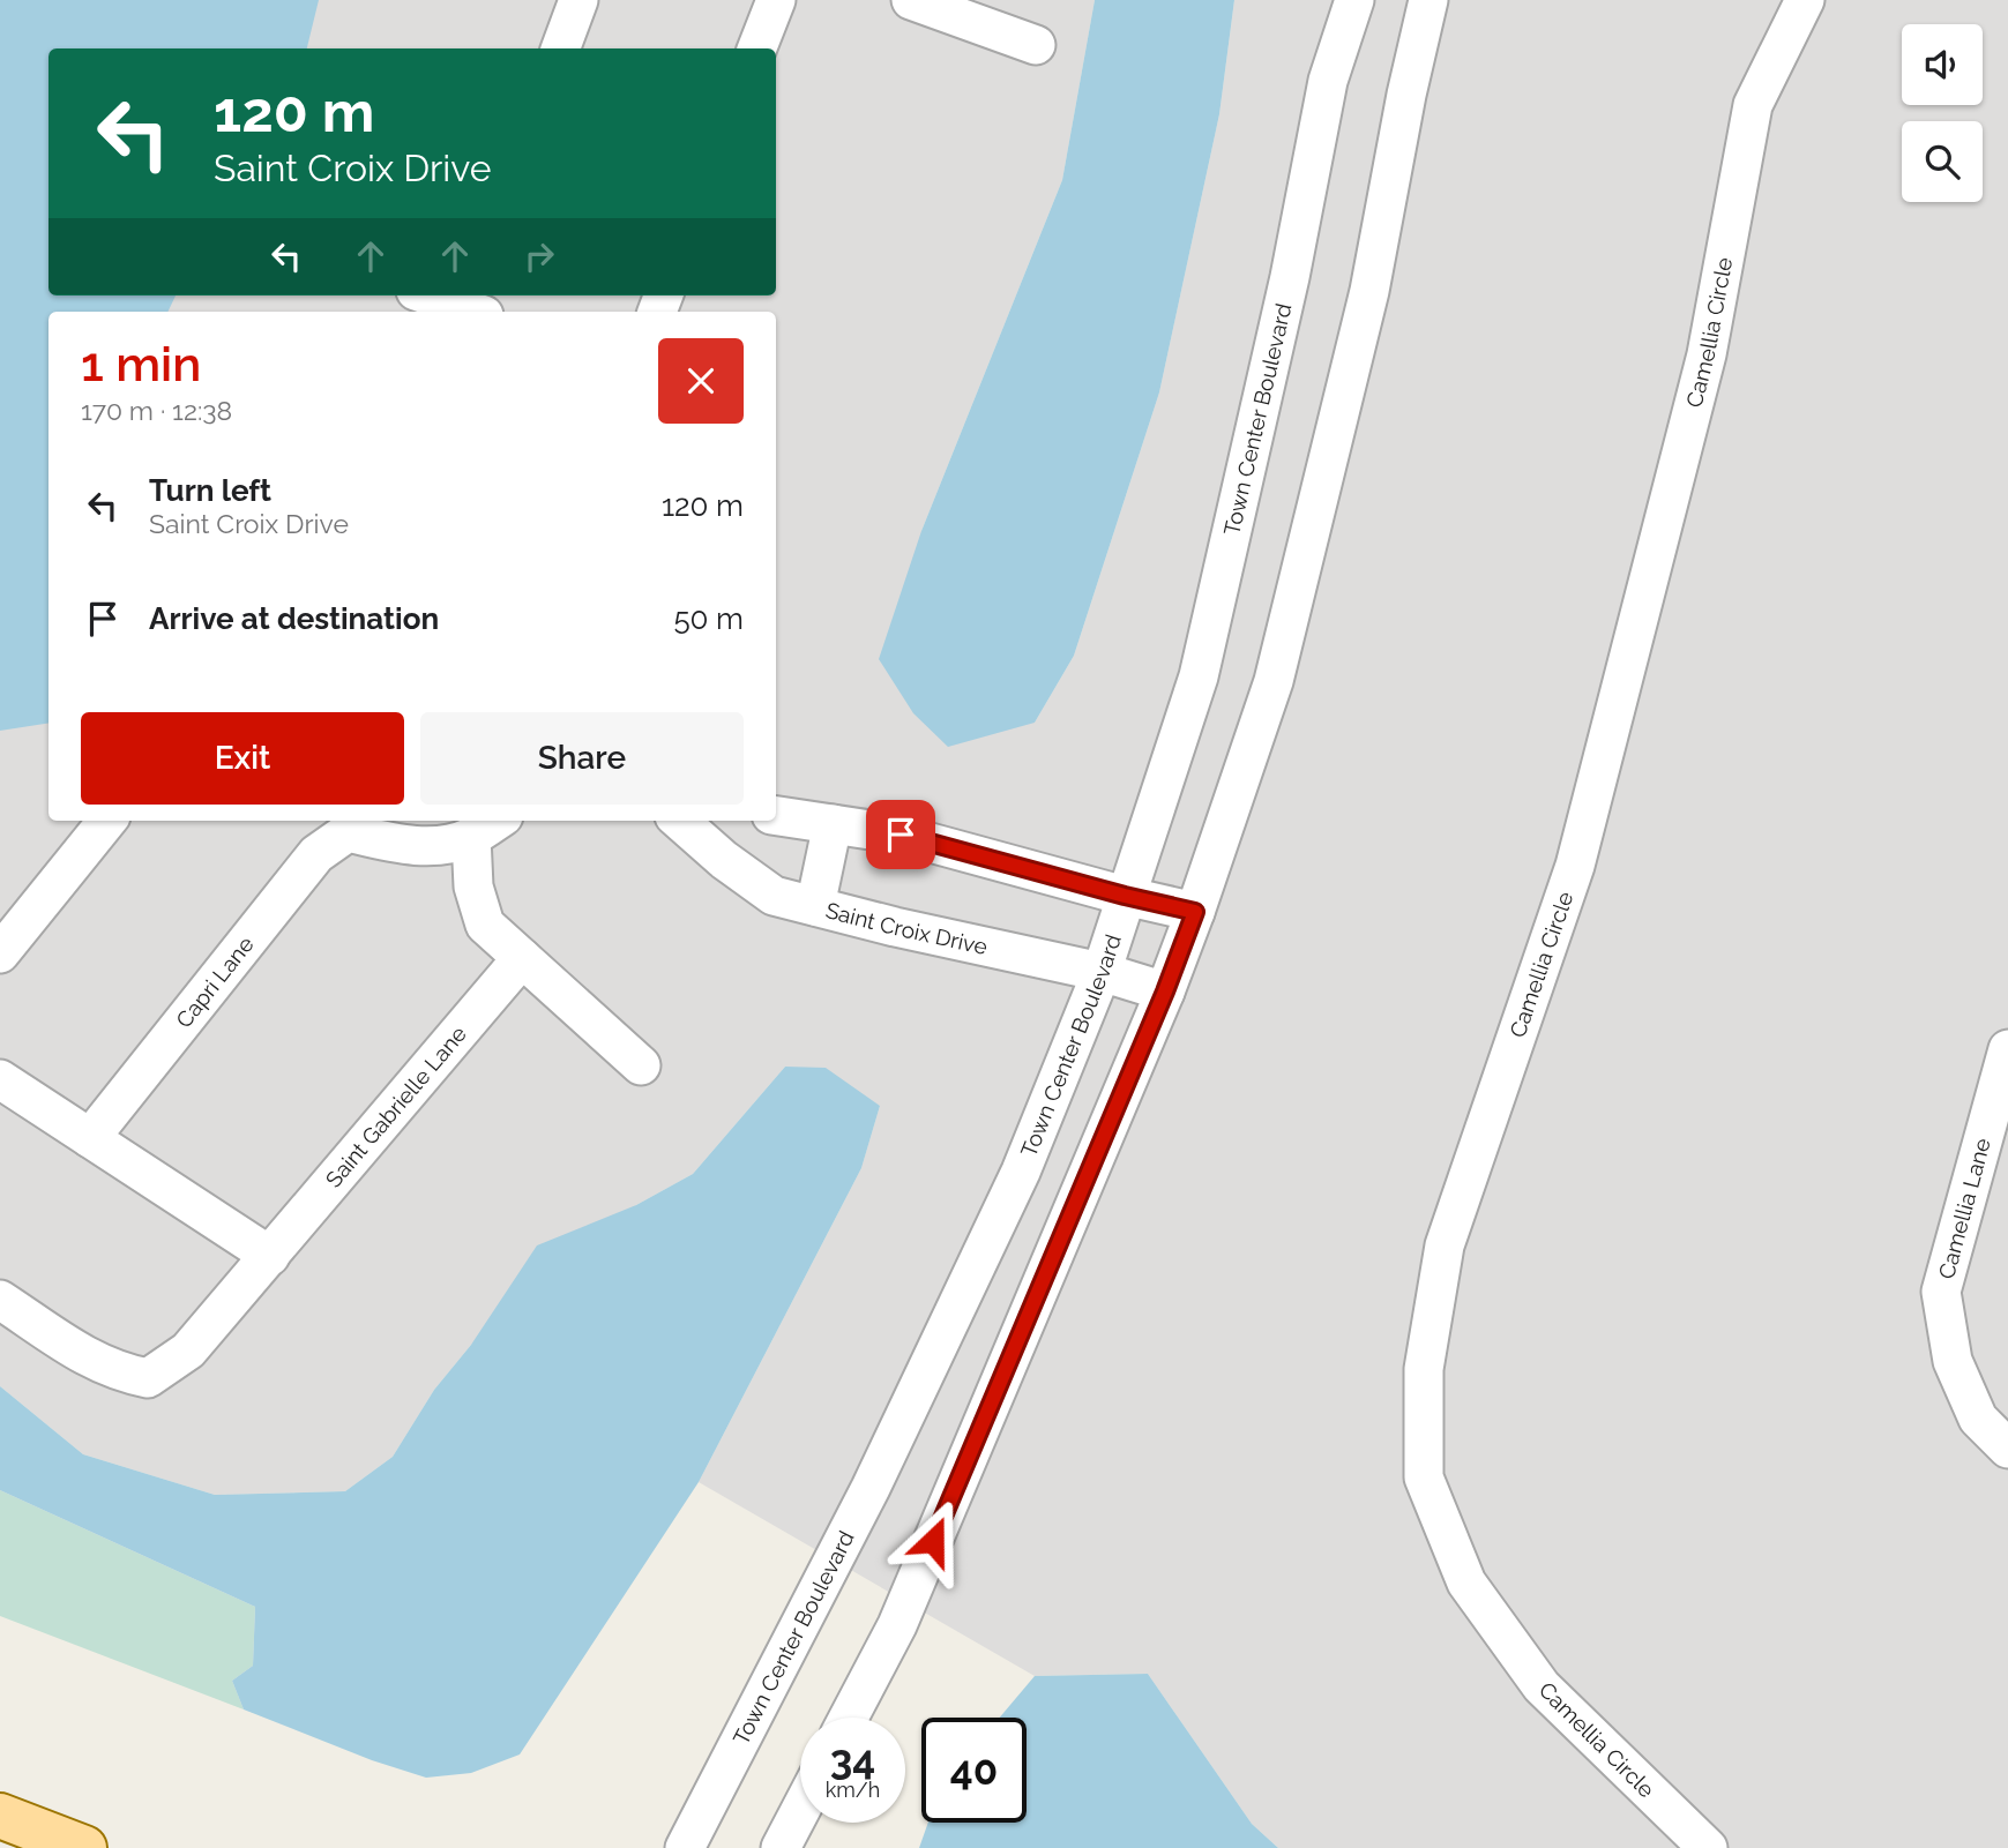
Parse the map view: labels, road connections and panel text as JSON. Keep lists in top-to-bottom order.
{
  "streets": {
    "street": [
      "Camellia Circle",
      "Town Center Boulevard",
      "Saint Croix Drive",
      "Capri Lane",
      "Saint Gabrielle Lane",
      "Camellia Lane"
    ]
  },
  "crossings": [
    ["Town Center Boulevard", "Saint Croix Drive"]
  ],
  "page": {
    "turn": ["120 m", "Saint Croix Drive"],
    "heading": ["1 min", "170 m · 12:38"],
    "list": [
      {
        "name": "Turn left",
        "note": "Saint Croix Drive",
        "value": "120 m"
      },
      {
        "name": "Arrive at destination",
        "value": "50 m"
      }
    ],
    "buttons": ["Exit", "Share"],
    "speed": "34 km/h",
    "limit": "40"
  }
}
